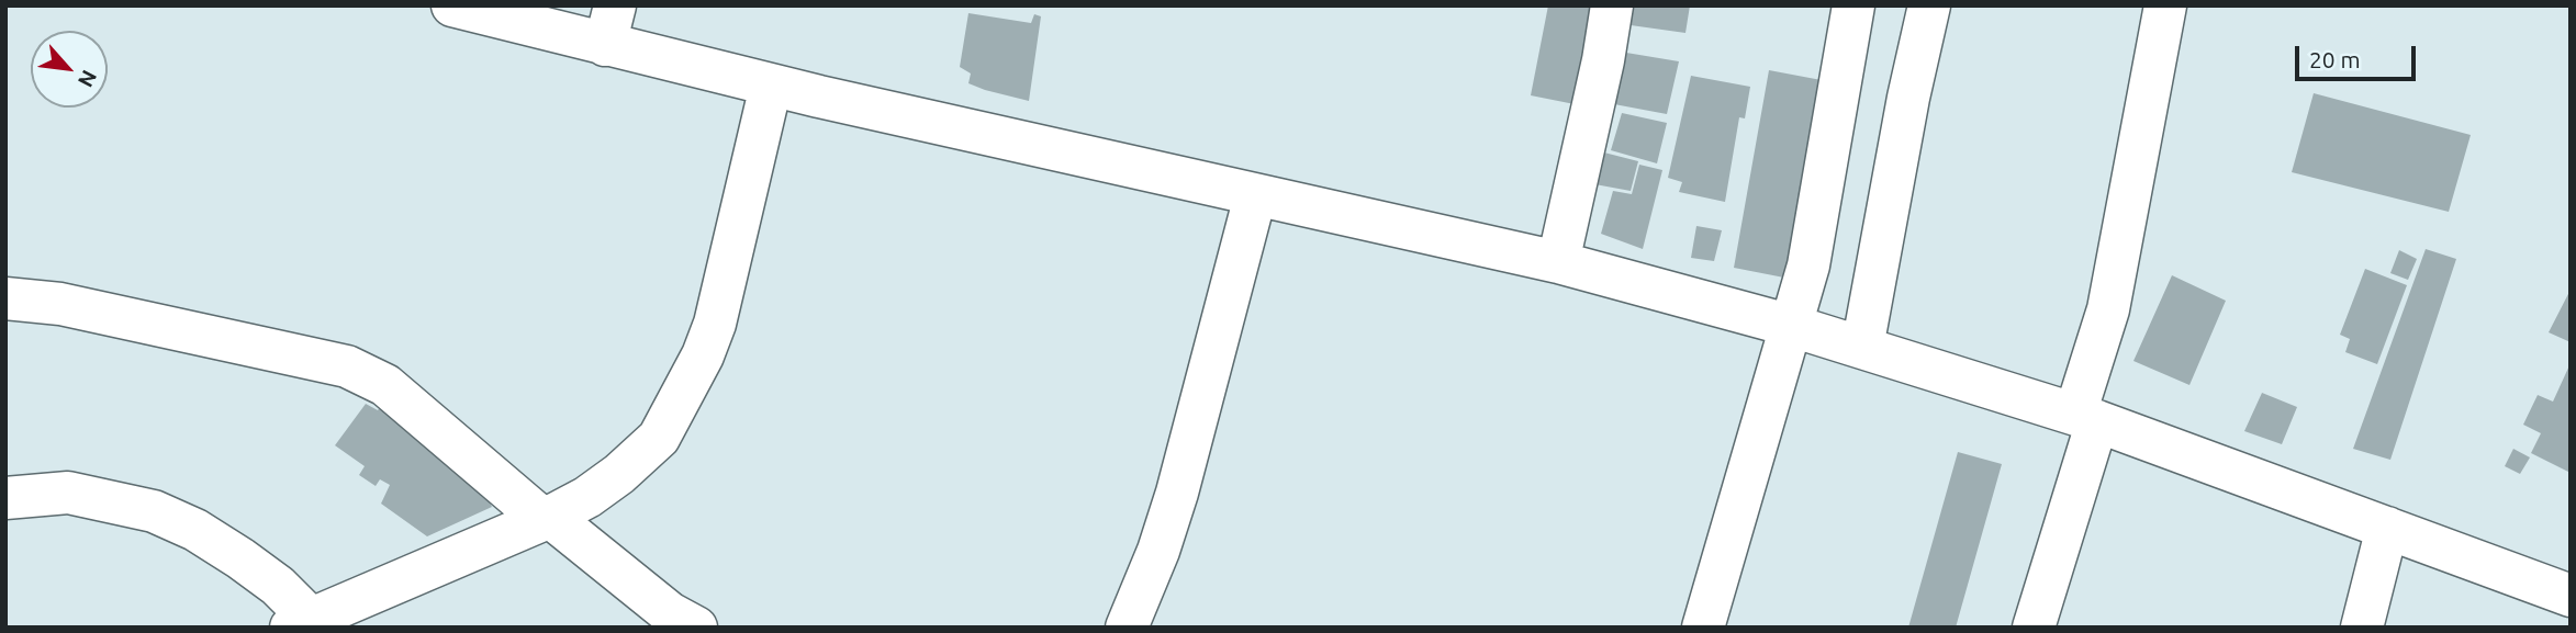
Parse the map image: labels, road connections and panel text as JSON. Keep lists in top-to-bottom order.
{
  "scale_bar": "20 m",
  "north": "bottom right"
}
